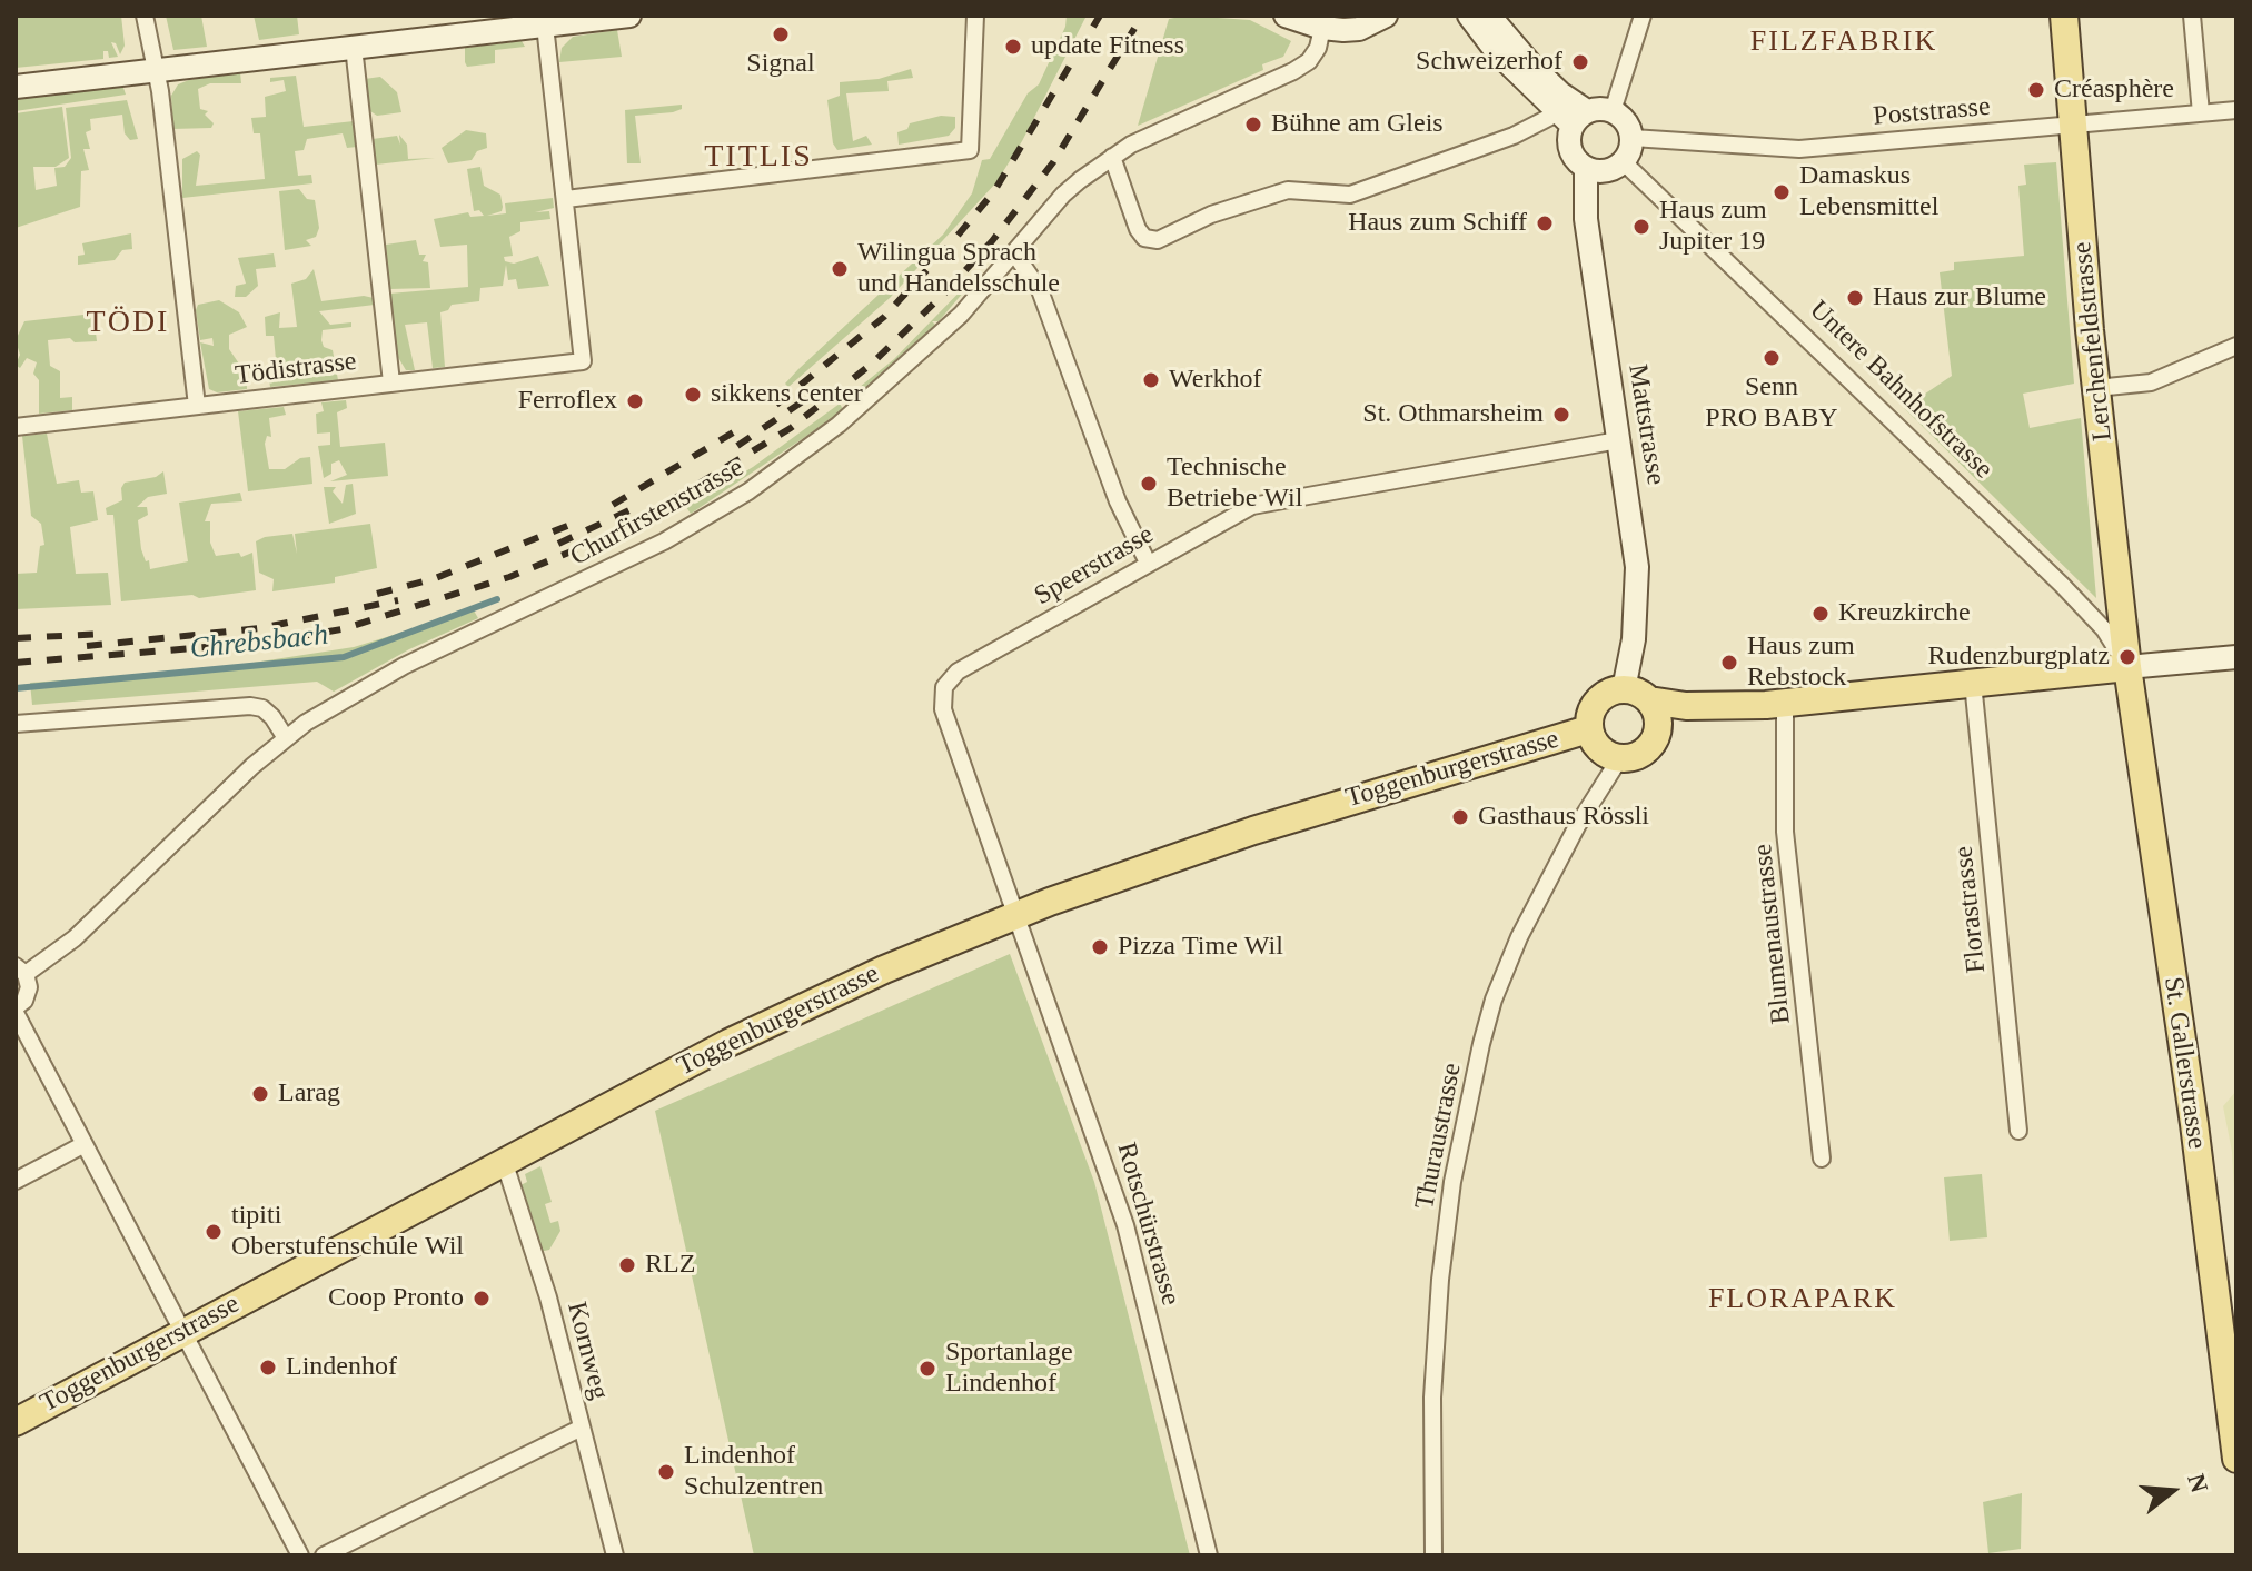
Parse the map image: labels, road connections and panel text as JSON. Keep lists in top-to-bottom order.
{
  "streets": {
    "main road": ["Lerchenfeldstrasse", "Toggenburgerstrasse", "St. Gallerstrasse"],
    "street": [
      "Poststrasse",
      "Tödistrasse",
      "Untere Bahnhofstrasse",
      "Mattstrasse",
      "Churfirstenstrasse",
      "Speerstrasse",
      "Florastrasse",
      "Blumenaustrasse",
      "Thuraustrasse",
      "Rotschürstrasse",
      "Kornweg"
    ]
  },
  "crossings": [
    ["Poststrasse", "Lerchenfeldstrasse"],
    ["Poststrasse", "Untere Bahnhofstrasse"],
    ["Poststrasse", "Mattstrasse"],
    ["Lerchenfeldstrasse", "Untere Bahnhofstrasse"],
    ["Lerchenfeldstrasse", "St. Gallerstrasse"],
    ["Untere Bahnhofstrasse", "Mattstrasse"],
    ["Untere Bahnhofstrasse", "St. Gallerstrasse"],
    ["Mattstrasse", "Speerstrasse"],
    ["Mattstrasse", "Toggenburgerstrasse"],
    ["Mattstrasse", "Thuraustrasse"],
    ["Speerstrasse", "Toggenburgerstrasse"],
    ["Speerstrasse", "Rotschürstrasse"],
    ["Toggenburgerstrasse", "Thuraustrasse"],
    ["Toggenburgerstrasse", "Rotschürstrasse"],
    ["Toggenburgerstrasse", "Kornweg"]
  ],
  "districts": [
    "FILZFABRIK",
    "TITLIS",
    "TÖDI",
    "FLORAPARK"
  ],
  "water": ["Chrebsbach"],
  "places": [
    "Signal",
    "update Fitness",
    "Schweizerhof",
    "Créasphère",
    "Bühne am Gleis",
    "Damaskus Lebensmittel",
    "Haus zum Schiff",
    "Haus zum Jupiter 19",
    "Wilingua Sprach und Handelsschule",
    "Haus zur Blume",
    "Senn PRO BABY",
    "Werkhof",
    "sikkens center",
    "Ferroflex",
    "St. Othmarsheim",
    "Technische Betriebe Wil",
    "Kreuzkirche",
    "Rudenzburgplatz",
    "Haus zum Rebstock",
    "Gasthaus Rössli",
    "Pizza Time Wil",
    "Larag",
    "tipiti Oberstufenschule Wil",
    "RLZ",
    "Coop Pronto",
    "Lindenhof",
    "Sportanlage Lindenhof",
    "Lindenhof Schulzentren"
  ],
  "north": "right"
}
